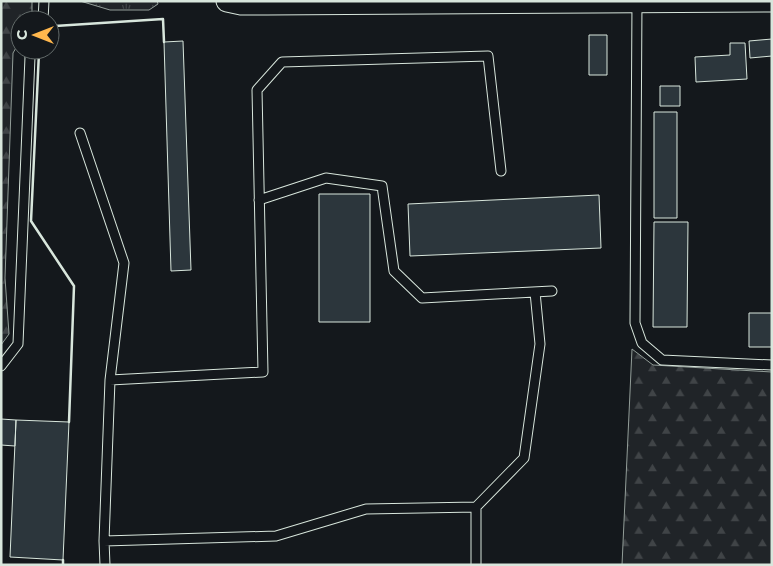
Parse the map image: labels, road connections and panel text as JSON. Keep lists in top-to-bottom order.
{
  "north": "left"
}
